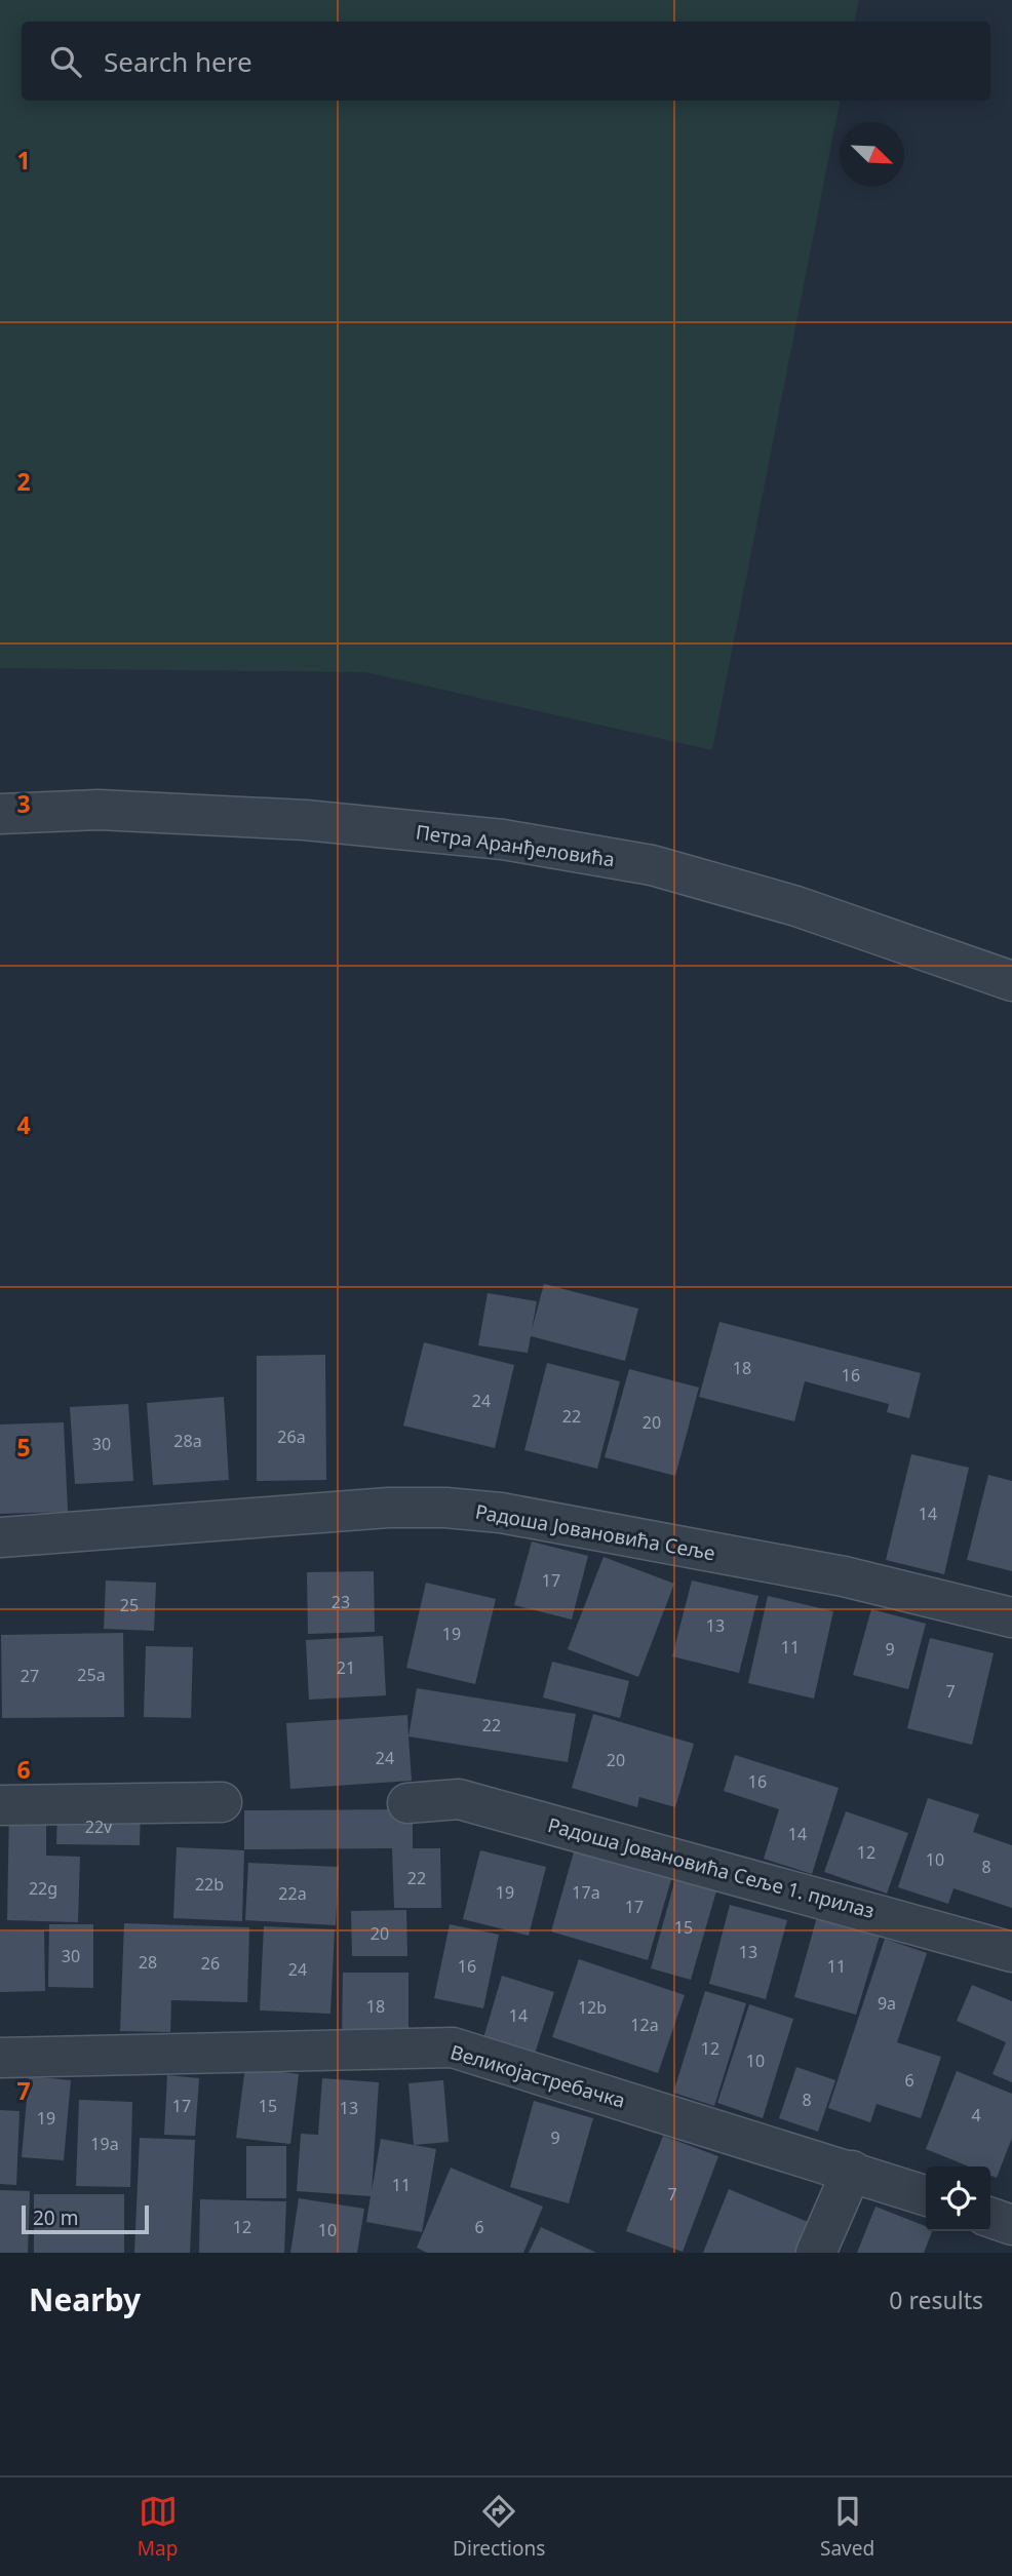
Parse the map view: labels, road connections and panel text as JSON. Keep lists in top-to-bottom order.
{
  "streets": {
    "street": [
      "Петра Аранђеловића",
      "Радоша Јовановића Сеље",
      "Радоша Јовановића Сеље 1. прилаз",
      "Великојастребачка"
    ]
  },
  "house_numbers": [
    "18",
    "16",
    "24",
    "22",
    "20",
    "26a",
    "28a",
    "30",
    "14",
    "17",
    "23",
    "25",
    "13",
    "19",
    "11",
    "9",
    "21",
    "25a",
    "27",
    "7",
    "22",
    "24",
    "20",
    "16",
    "22v",
    "14",
    "12",
    "10",
    "8",
    "22",
    "22b",
    "22g",
    "19",
    "17a",
    "22a",
    "17",
    "15",
    "20",
    "13",
    "30",
    "28",
    "26",
    "16",
    "11",
    "24",
    "9a",
    "18",
    "12b",
    "14",
    "12a",
    "12",
    "10",
    "6",
    "8",
    "17",
    "15",
    "13",
    "4",
    "19",
    "9",
    "19a",
    "11",
    "7",
    "12",
    "6",
    "10"
  ],
  "scale_bar": "20 m",
  "north": "bottom right",
  "page": {
    "search": "Search here",
    "scale": "20 m",
    "heading": ["Nearby", "0 results"],
    "nav": ["Map", "Directions", "Saved"]
  },
  "grid": {
    "rows": [
      "1",
      "2",
      "3",
      "4",
      "5",
      "6",
      "7"
    ]
  }
}
